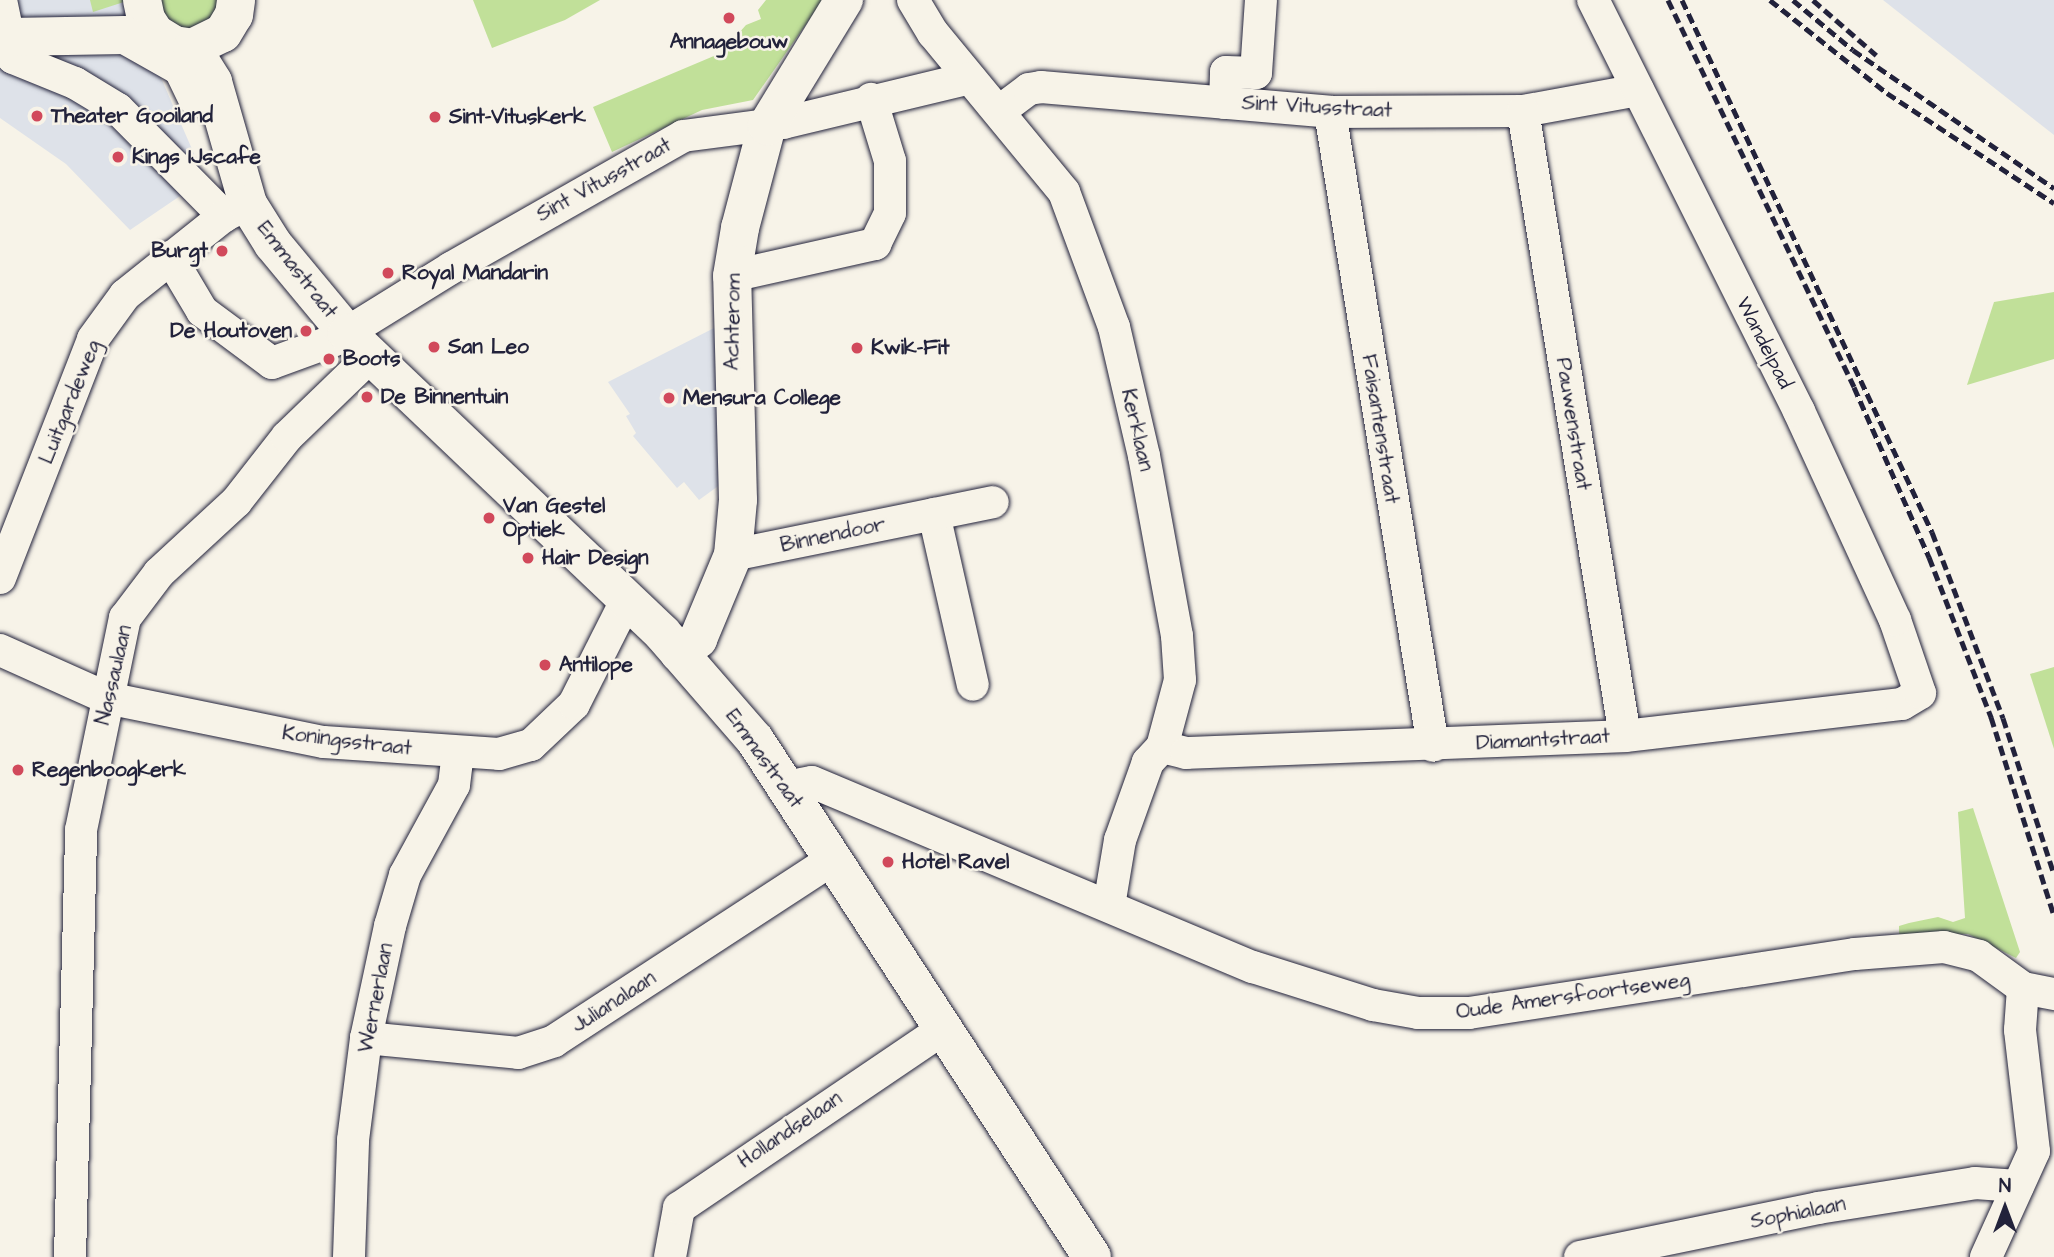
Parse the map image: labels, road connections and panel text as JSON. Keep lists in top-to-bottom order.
{
  "streets": {
    "main road": ["Emmastraat", "Achterom"],
    "street": [
      "Sint Vitusstraat",
      "Wandelpad",
      "Luitgardeweg",
      "Pauwenstraat",
      "Faisantenstraat",
      "Kerklaan",
      "Binnendoor",
      "Nassaulaan",
      "Diamantstraat",
      "Koningsstraat",
      "Oude Amersfoortseweg",
      "Wernerlaan",
      "Julianalaan",
      "Hollandselaan",
      "Sophialaan"
    ]
  },
  "crossings": [
    ["Sint Vitusstraat", "Emmastraat"],
    ["Sint Vitusstraat", "Achterom"],
    ["Sint Vitusstraat", "Wandelpad"],
    ["Sint Vitusstraat", "Pauwenstraat"],
    ["Sint Vitusstraat", "Faisantenstraat"],
    ["Sint Vitusstraat", "Kerklaan"],
    ["Sint Vitusstraat", "Nassaulaan"],
    ["Emmastraat", "Achterom"],
    ["Emmastraat", "Luitgardeweg"],
    ["Emmastraat", "Nassaulaan"],
    ["Emmastraat", "Koningsstraat"],
    ["Emmastraat", "Oude Amersfoortseweg"],
    ["Emmastraat", "Julianalaan"],
    ["Emmastraat", "Hollandselaan"],
    ["Achterom", "Binnendoor"],
    ["Wandelpad", "Diamantstraat"],
    ["Pauwenstraat", "Diamantstraat"],
    ["Faisantenstraat", "Diamantstraat"],
    ["Kerklaan", "Diamantstraat"],
    ["Kerklaan", "Oude Amersfoortseweg"],
    ["Nassaulaan", "Koningsstraat"],
    ["Koningsstraat", "Wernerlaan"],
    ["Wernerlaan", "Julianalaan"]
  ],
  "places": [
    "Annagebouw",
    "Theater Gooiland",
    "Sint-Vituskerk",
    "Kings IJscafe",
    "Burgt",
    "Royal Mandarin",
    "De Houtoven",
    "San Leo",
    "Kwik-Fit",
    "Boots",
    "De Binnentuin",
    "Mensura College",
    "Van Gestel Optiek",
    "Hair Design",
    "Antilope",
    "Regenboogkerk",
    "Hotel Ravel"
  ],
  "north": "top"
}
